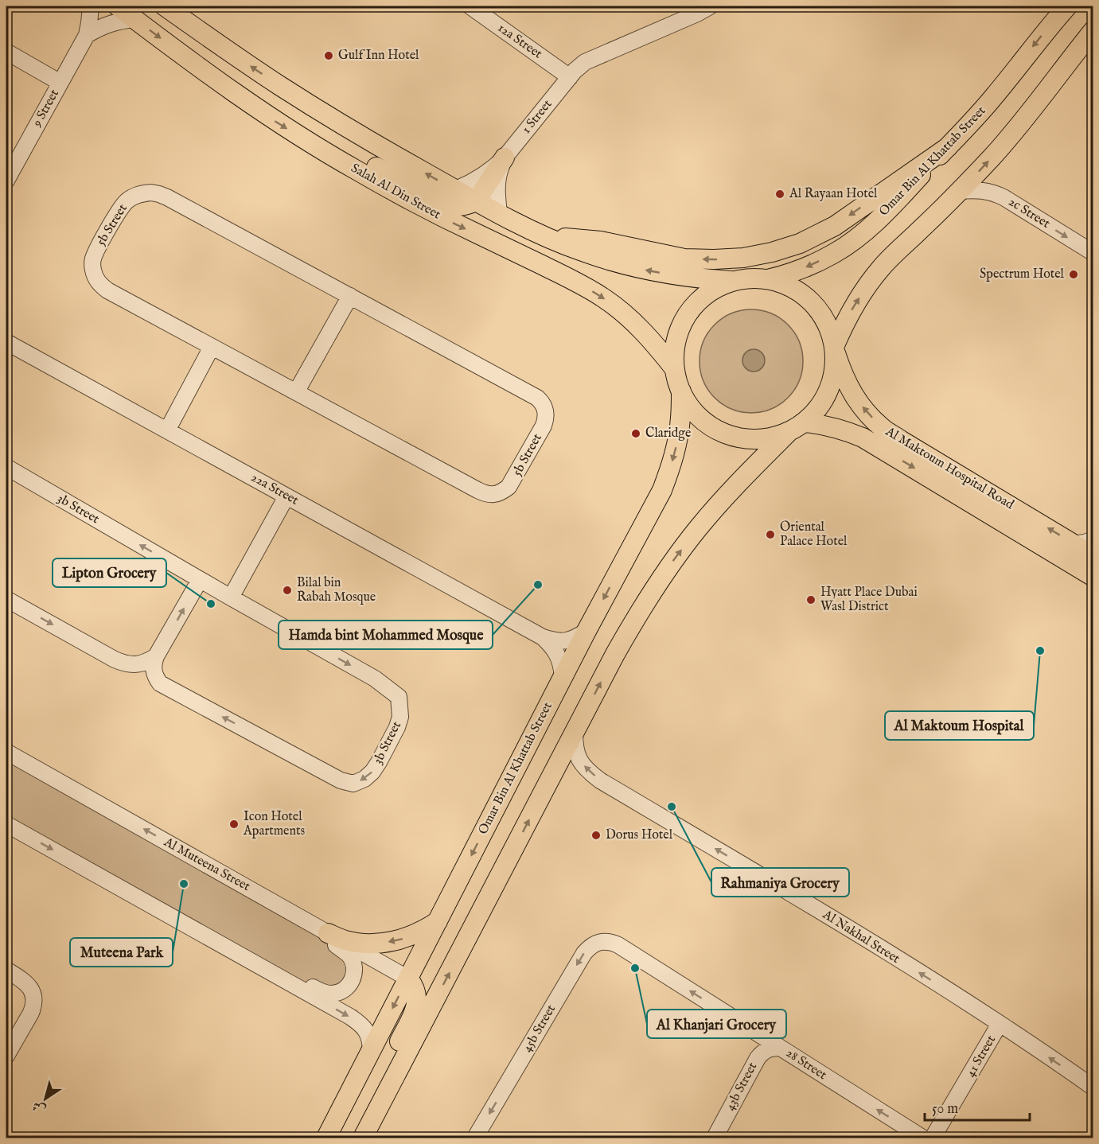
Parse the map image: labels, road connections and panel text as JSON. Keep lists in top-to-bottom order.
{
  "streets": {
    "main road": ["Omar Bin Al Khattab Street", "Salah Al Din Street", "Al Maktoum Hospital Road"],
    "street": [
      "12a Street",
      "9 Street",
      "1 Street",
      "2c Street",
      "5b Street",
      "22a Street",
      "3b Street",
      "Al Muteena Street",
      "Al Nakhal Street",
      "45b Street",
      "41 Street",
      "28 Street",
      "43b Street"
    ]
  },
  "crossings": [
    ["12a Street", "1 Street"],
    ["Omar Bin Al Khattab Street", "Salah Al Din Street"],
    ["Omar Bin Al Khattab Street", "Al Maktoum Hospital Road"],
    ["Omar Bin Al Khattab Street", "22a Street"],
    ["Omar Bin Al Khattab Street", "Al Muteena Street"],
    ["Salah Al Din Street", "Al Maktoum Hospital Road"],
    ["Al Nakhal Street", "41 Street"],
    ["45b Street", "28 Street"],
    ["28 Street", "43b Street"]
  ],
  "one_way": [
    "2c Street",
    "Al Nakhal Street",
    "45b Street",
    "28 Street"
  ],
  "places": [
    "Gulf Inn Hotel",
    "Al Rayaan Hotel",
    "Spectrum Hotel",
    "Claridge",
    "Oriental Palace Hotel",
    "Hamda bint Mohammed Mosque",
    "Bilal bin Rabah Mosque",
    "Hyatt Place Dubai Wasl District",
    "Lipton Grocery",
    "Al Maktoum Hospital",
    "Rahmaniya Grocery",
    "Icon Hotel Apartments",
    "Dorus Hotel",
    "Muteena Park",
    "Al Khanjari Grocery"
  ],
  "scale_bar": "50 m",
  "north": "bottom left"
}
